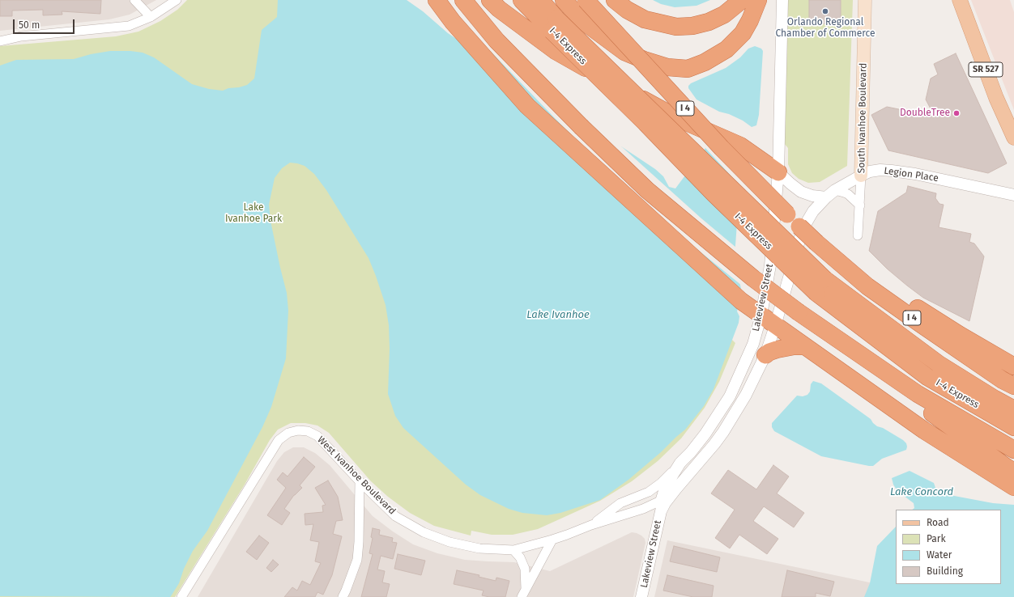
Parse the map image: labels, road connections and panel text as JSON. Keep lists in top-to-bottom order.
{
  "streets": {
    "highway": ["I-4 Express", "I 4"],
    "main road": ["SR 527", "South Ivanhoe Boulevard"],
    "street": ["Legion Place", "Lakeview Street", "West Ivanhoe Boulevard"]
  },
  "crossings": [
    ["South Ivanhoe Boulevard", "Legion Place"],
    ["Legion Place", "Lakeview Street"],
    ["Lakeview Street", "West Ivanhoe Boulevard"]
  ],
  "water": ["Lake Ivanhoe", "Lake Concord"],
  "parks": ["Lake Ivanhoe Park"],
  "places": ["Orlando Regional Chamber of Commerce", "DoubleTree"],
  "legend": [
    "Road",
    "Park",
    "Water",
    "Building"
  ],
  "scale_bar": "50 m"
}
